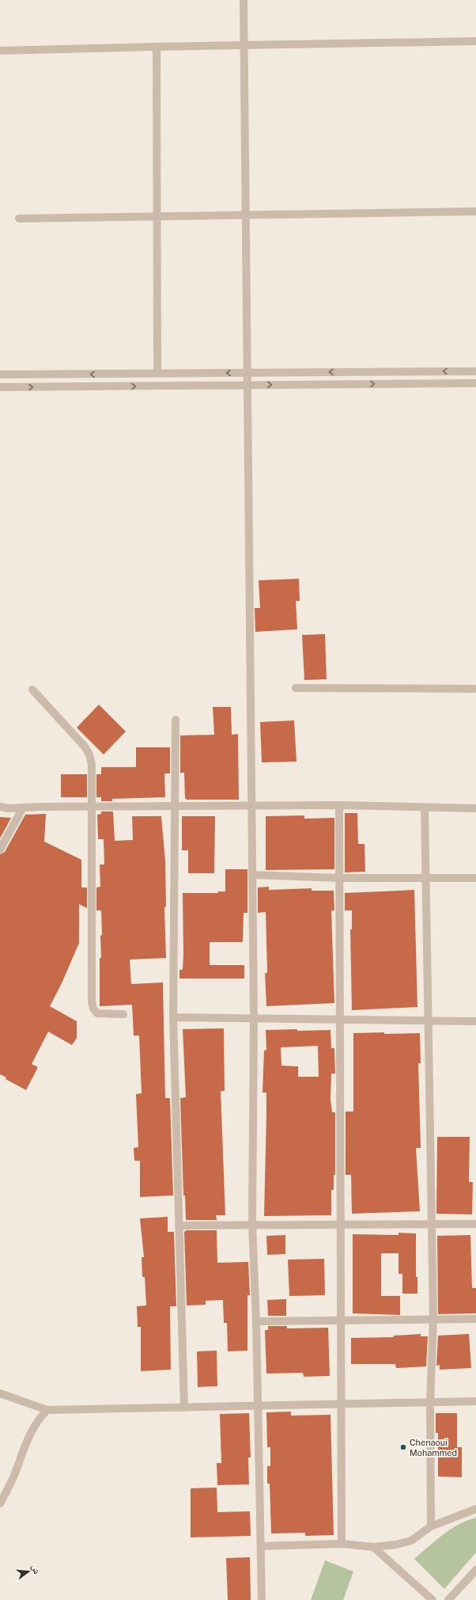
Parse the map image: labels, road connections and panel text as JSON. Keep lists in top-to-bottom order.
{
  "places": ["Chenaoui Mohammed"],
  "north": "right"
}
